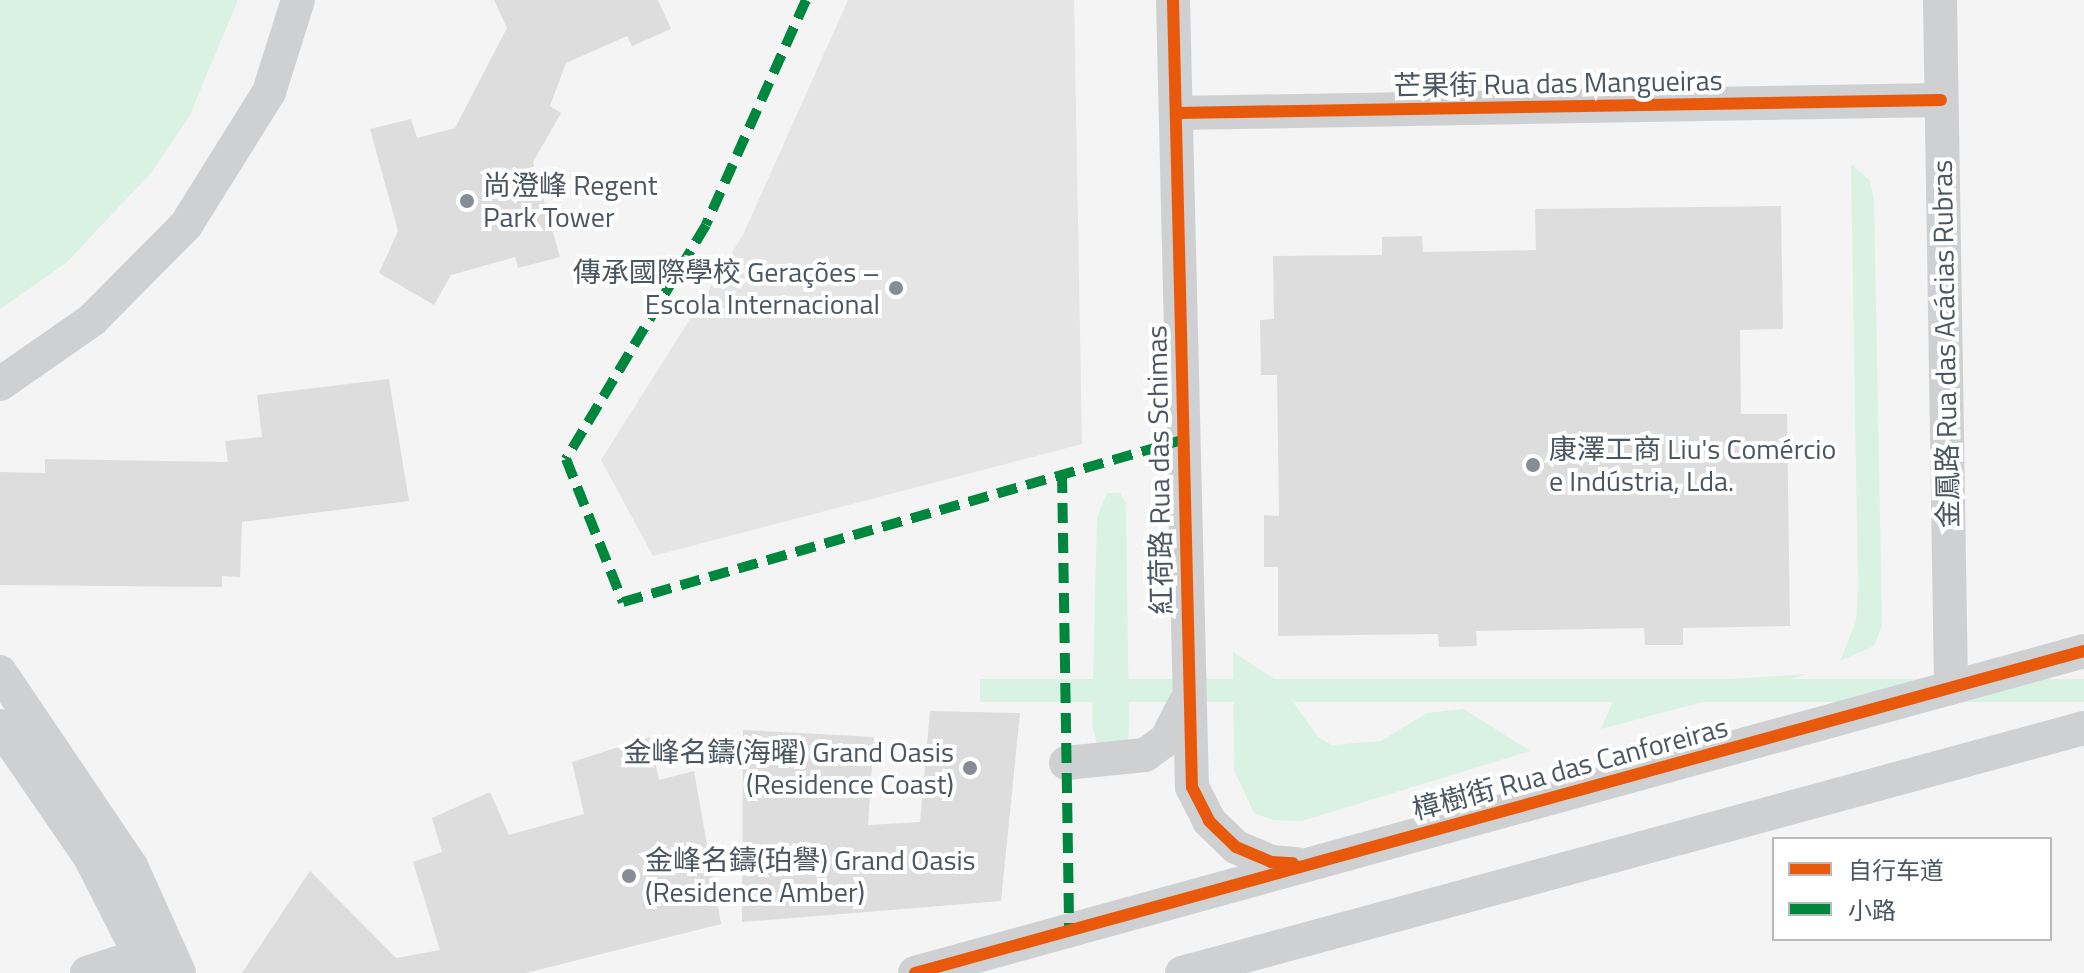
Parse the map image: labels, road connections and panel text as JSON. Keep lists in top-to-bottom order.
{
  "streets": {
    "street": [
      "芒果街 Rua das Mangueiras",
      "金鳳路 Rua das Acácias Rubras",
      "紅荷路 Rua das Schimas",
      "樟樹街 Rua das Canforeiras"
    ]
  },
  "crossings": [
    ["芒果街 Rua das Mangueiras", "金鳳路 Rua das Acácias Rubras"],
    ["芒果街 Rua das Mangueiras", "紅荷路 Rua das Schimas"],
    ["金鳳路 Rua das Acácias Rubras", "樟樹街 Rua das Canforeiras"],
    ["紅荷路 Rua das Schimas", "樟樹街 Rua das Canforeiras"]
  ],
  "places": [
    "尚澄峰 Regent Park Tower",
    "傳承國際學校 Gerações – Escola Internacional",
    "康澤工商 Liu's Comércio e Indústria, Lda.",
    "金峰名鑄(海曜) Grand Oasis (Residence Coast)",
    "金峰名鑄(珀譽) Grand Oasis (Residence Amber)"
  ],
  "legend": ["自行车道", "小路"]
}
